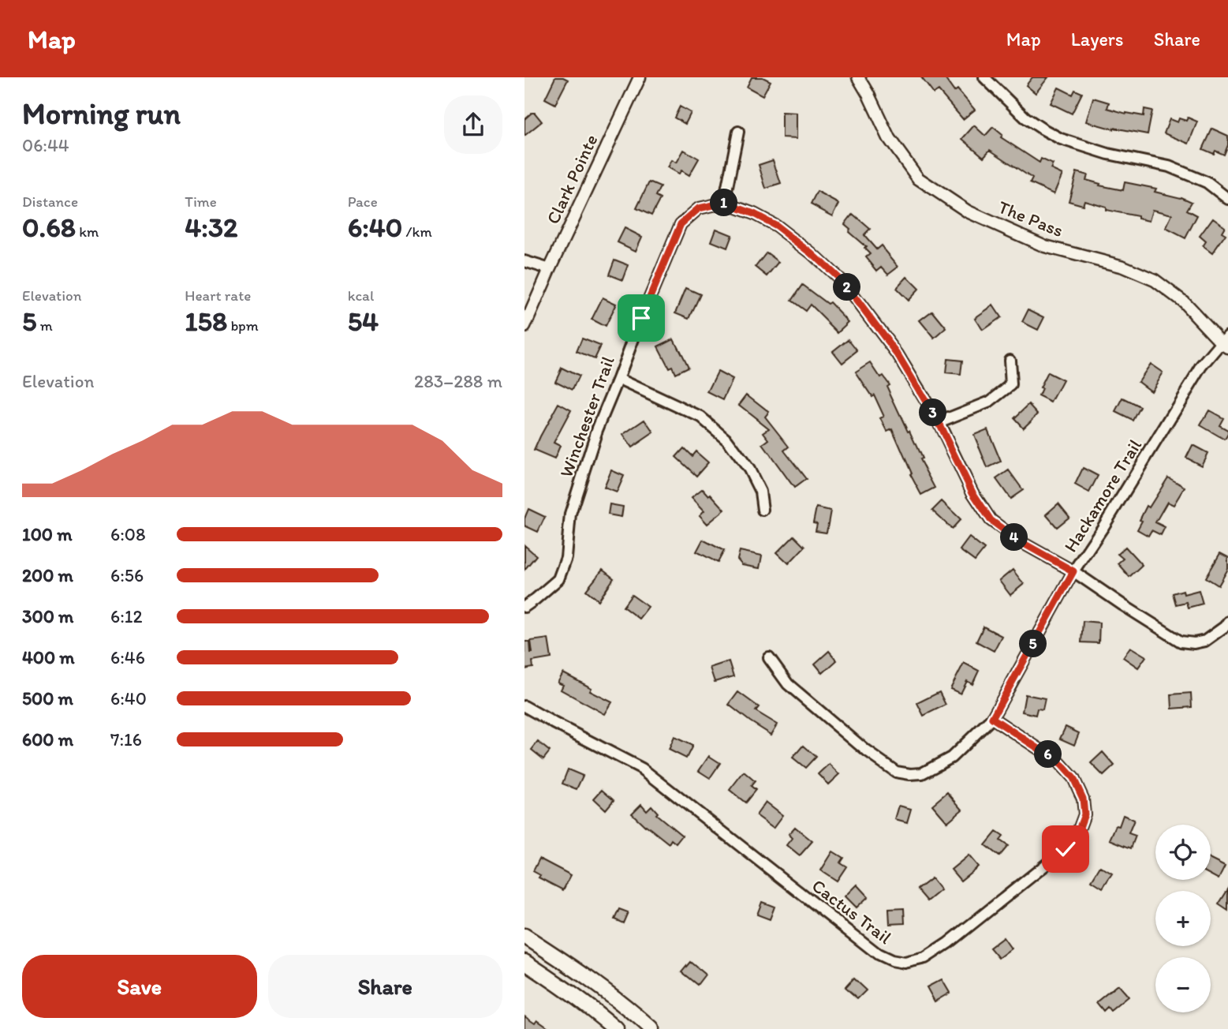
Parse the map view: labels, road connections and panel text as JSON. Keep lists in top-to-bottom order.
{
  "streets": {
    "street": [
      "Clark Pointe",
      "The Pass",
      "Winchester Trail",
      "Hackamore Trail",
      "Cactus Trail"
    ]
  },
  "crossings": [
    ["The Pass", "Hackamore Trail"],
    ["Hackamore Trail", "Cactus Trail"]
  ],
  "page": {
    "header": "Map",
    "nav": ["Map", "Layers", "Share"],
    "heading": ["Morning run", "06:44"],
    "stats": [
      ["Distance", "0.68 km"],
      ["Time", "4:32"],
      ["Pace", "6:40 /km"],
      ["Elevation", "5 m"],
      ["Heart rate", "158 bpm"],
      ["kcal", "54"]
    ],
    "pins": [
      "1",
      "2",
      "3",
      "4",
      "5",
      "6"
    ],
    "chart": ["Elevation", "283–288 m"],
    "list": [
      {
        "name": "100 m",
        "note": "6:08"
      },
      {
        "name": "200 m",
        "note": "6:56"
      },
      {
        "name": "300 m",
        "note": "6:12"
      },
      {
        "name": "400 m",
        "note": "6:46"
      },
      {
        "name": "500 m",
        "note": "6:40"
      },
      {
        "name": "600 m",
        "note": "7:16"
      }
    ],
    "map_buttons": ["+", "−"],
    "buttons": ["Save", "Share"]
  }
}
